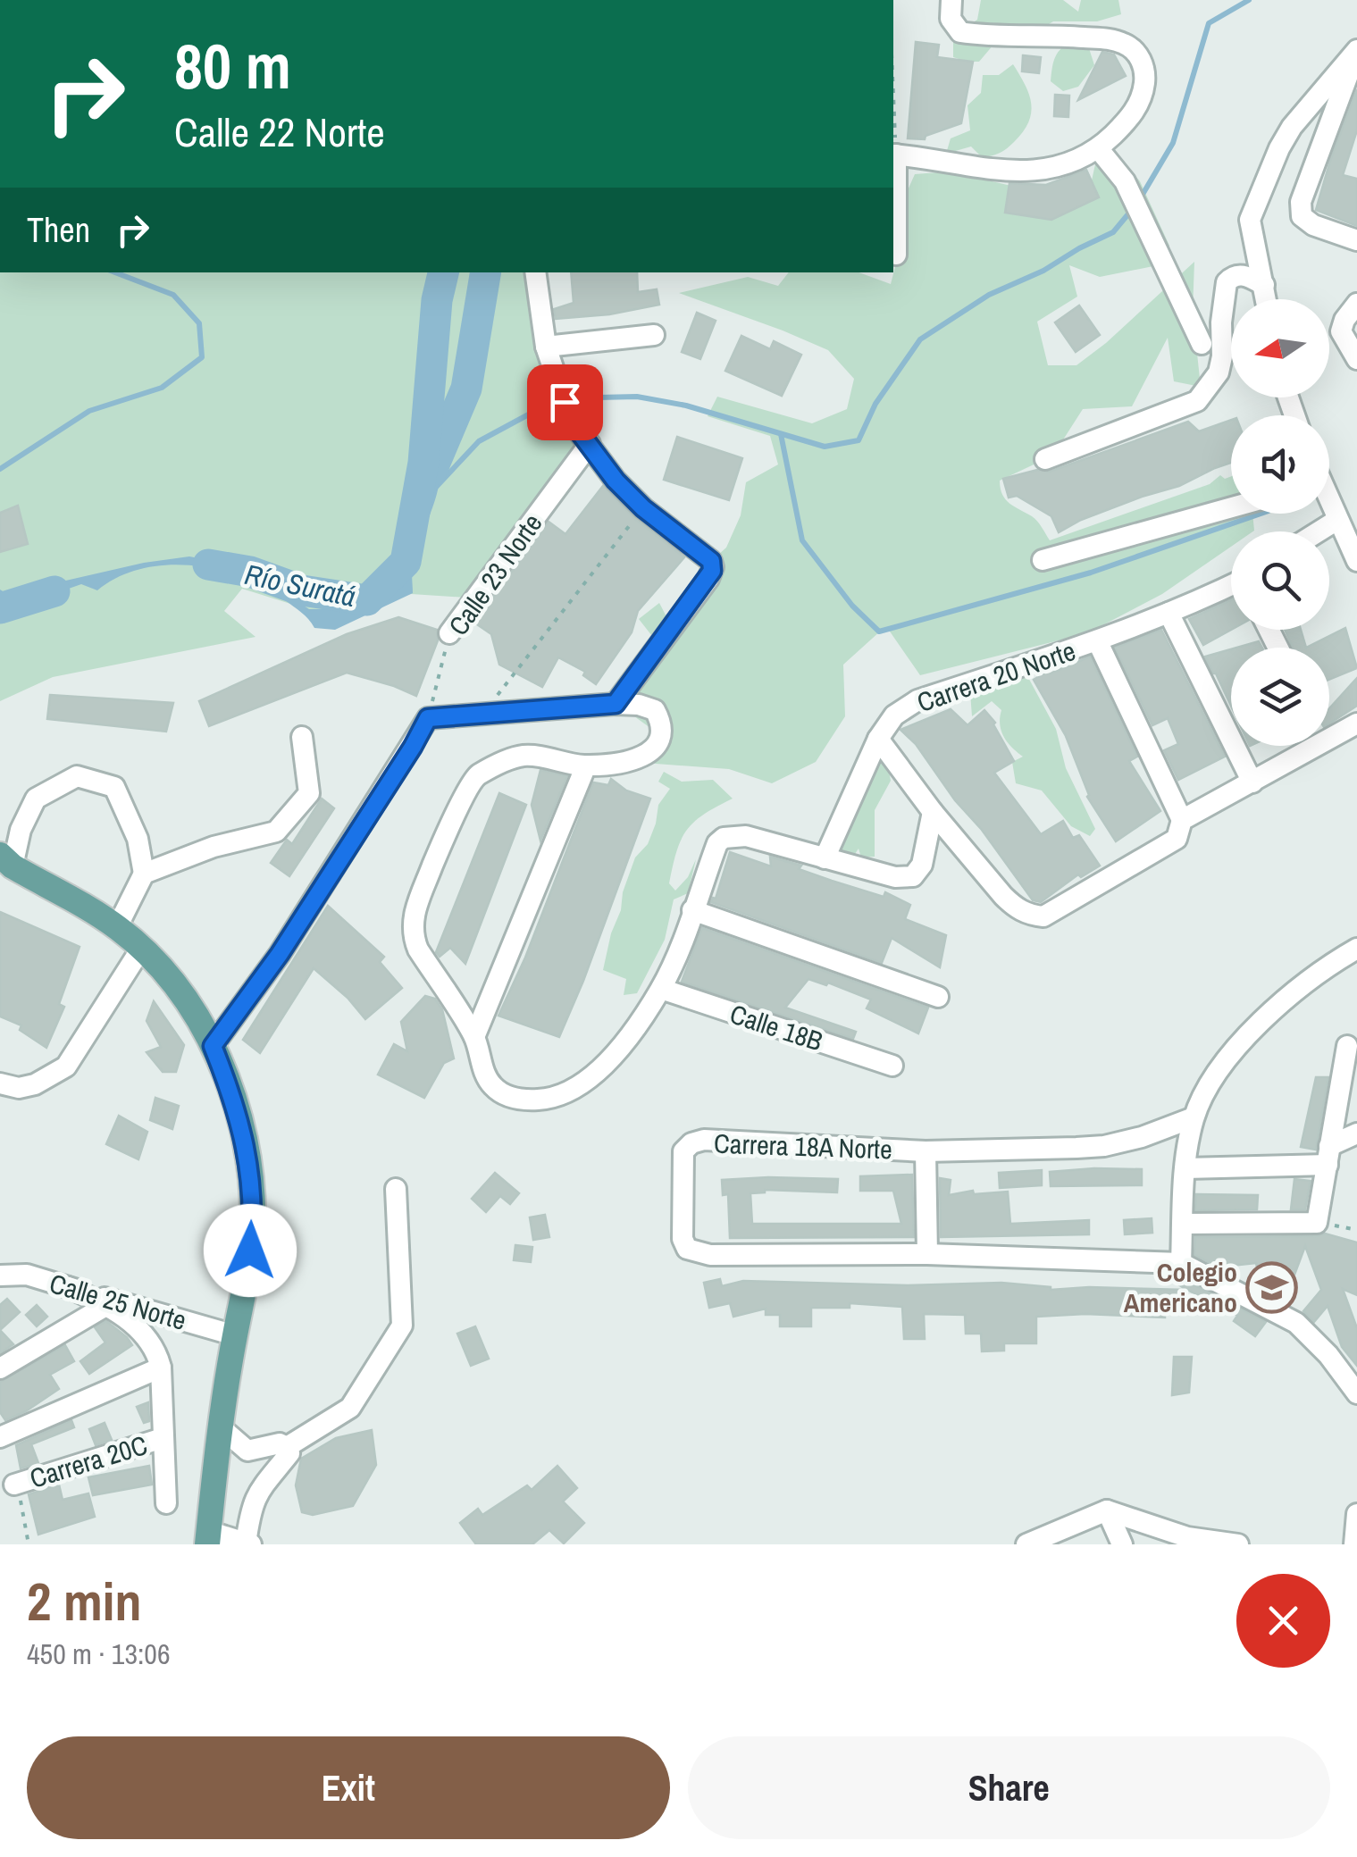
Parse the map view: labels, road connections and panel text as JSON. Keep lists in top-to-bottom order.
{
  "streets": {
    "street": [
      "Calle 23 Norte",
      "Carrera 20 Norte",
      "Calle 18B",
      "Carrera 18A Norte",
      "Calle 25 Norte",
      "Carrera 20C"
    ]
  },
  "water": ["Río Suratá"],
  "places": {
    "school or university": ["Colegio Americano"]
  },
  "north": "left",
  "page": {
    "turn": ["80 m", "Calle 22 Norte"],
    "then": "Then",
    "heading": ["2 min", "450 m · 13:06"],
    "buttons": ["Exit", "Share"]
  }
}
